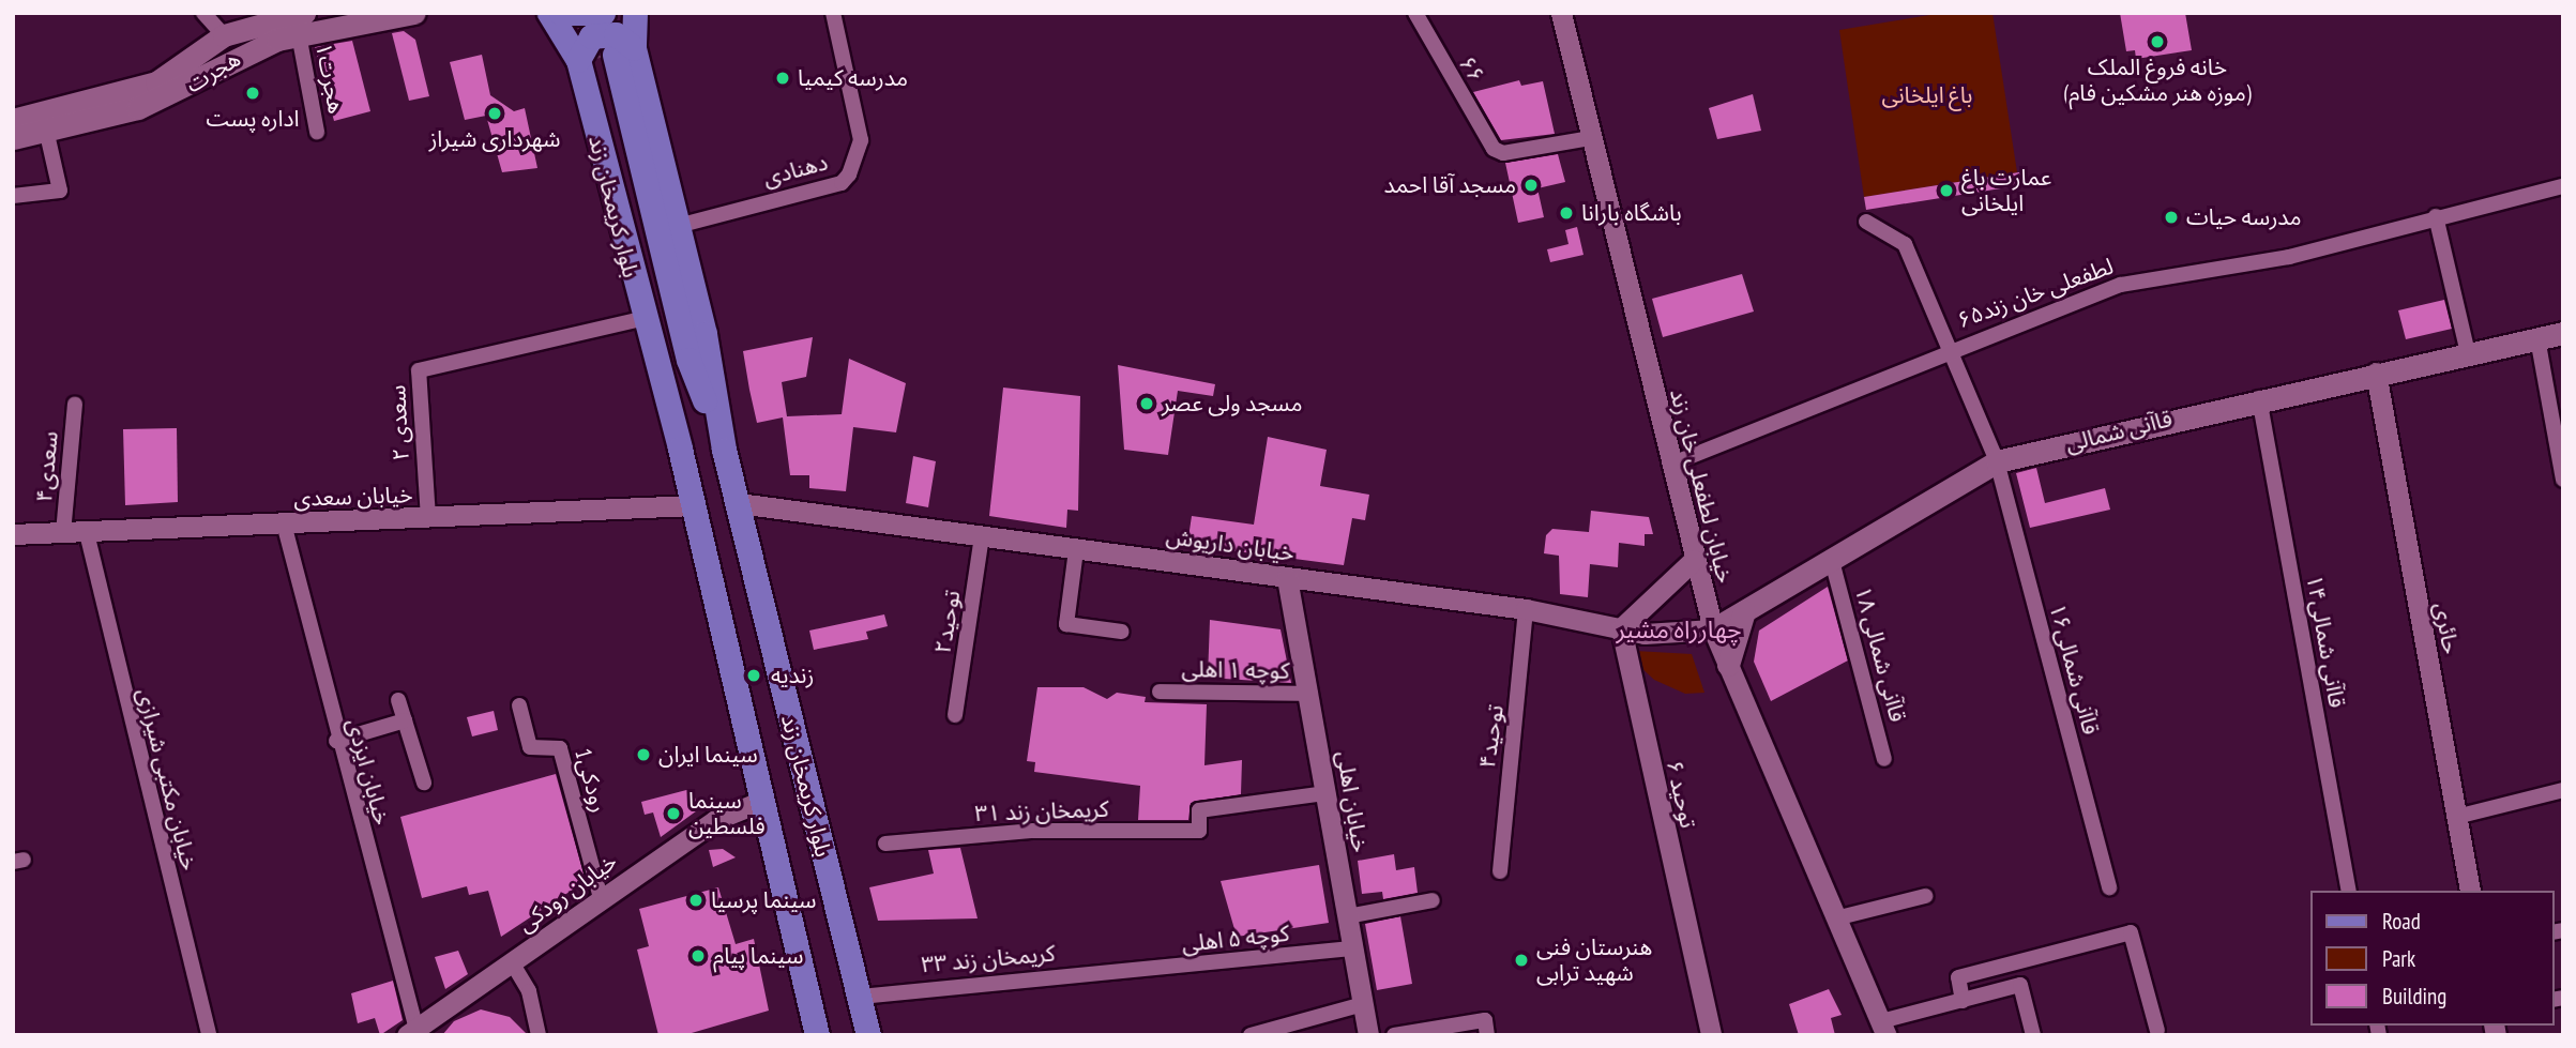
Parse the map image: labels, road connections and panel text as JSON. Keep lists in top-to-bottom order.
{
  "streets": {
    "main road": ["هجرت", "بلوار کریمخان زند", "قاآنی شمالی"],
    "street": [
      "۶۶",
      "۱هجرت",
      "دهنادی",
      "لطفعلی خان زند۶۵",
      "سعدی ۲",
      "سعدی۴",
      "خیابان لطفعلی خان زند",
      "خیابان سعدی",
      "خیابان داریوش",
      "توحید۲",
      "حائری",
      "قاآنی شمالی۱۴",
      "۱۸ قاآنی شمالی",
      "قاآنی شمالی۱۶",
      "کوچه ۱ اهلی",
      "توحید۴",
      "خیابان ایزدی",
      "خیابان مکتبی شیرازی",
      "1رودکی",
      "۶ توحید",
      "خیابان اهلی",
      "کریمخان زند ۳۱",
      "خیابان رودکی",
      "کوچه ۵ اهلی",
      "کریمخان زند ۳۳"
    ]
  },
  "crossings": [
    ["۶۶", "خیابان لطفعلی خان زند"],
    ["هجرت", "۱هجرت"],
    ["دهنادی", "بلوار کریمخان زند"],
    ["بلوار کریمخان زند", "سعدی ۲"],
    ["بلوار کریمخان زند", "خیابان سعدی"],
    ["بلوار کریمخان زند", "خیابان داریوش"],
    ["بلوار کریمخان زند", "خیابان رودکی"],
    ["بلوار کریمخان زند", "کریمخان زند ۳۳"],
    ["لطفعلی خان زند۶۵", "خیابان لطفعلی خان زند"],
    ["لطفعلی خان زند۶۵", "قاآنی شمالی۱۶"],
    ["سعدی ۲", "خیابان سعدی"],
    ["قاآنی شمالی", "خیابان لطفعلی خان زند"],
    ["قاآنی شمالی", "خیابان داریوش"],
    ["قاآنی شمالی", "حائری"],
    ["قاآنی شمالی", "قاآنی شمالی۱۴"],
    ["قاآنی شمالی", "۱۸ قاآنی شمالی"],
    ["قاآنی شمالی", "قاآنی شمالی۱۶"],
    ["سعدی۴", "خیابان سعدی"],
    ["خیابان لطفعلی خان زند", "خیابان داریوش"],
    ["خیابان سعدی", "خیابان ایزدی"],
    ["خیابان سعدی", "خیابان مکتبی شیرازی"],
    ["خیابان داریوش", "توحید۲"],
    ["خیابان داریوش", "توحید۴"],
    ["خیابان داریوش", "۶ توحید"],
    ["خیابان داریوش", "خیابان اهلی"],
    ["کوچه ۱ اهلی", "خیابان اهلی"],
    ["خیابان ایزدی", "خیابان رودکی"],
    ["1رودکی", "خیابان رودکی"],
    ["خیابان اهلی", "کریمخان زند ۳۱"],
    ["خیابان اهلی", "کوچه ۵ اهلی"],
    ["کوچه ۵ اهلی", "کریمخان زند ۳۳"]
  ],
  "districts": ["چهارراه مشیر"],
  "parks": ["باغ ایلخانی"],
  "places": [
    "خانه فروغ الملک (موزه هنر مشکین فام)",
    "مدرسه کیمیا",
    "اداره پست",
    "شهرداری شیراز",
    "مسجد آقا احمد",
    "عمارت باغ ایلخانی",
    "باشگاه بارانا",
    "مدرسه حیات",
    "مسجد ولی عصر",
    "زندیه",
    "سینما ایران",
    "سینما فلسطین",
    "سینما پرسیا",
    "سینما پیام",
    "هنرستان فنی شهید ترابی"
  ],
  "legend": ["Road", "Park", "Building"]
}
